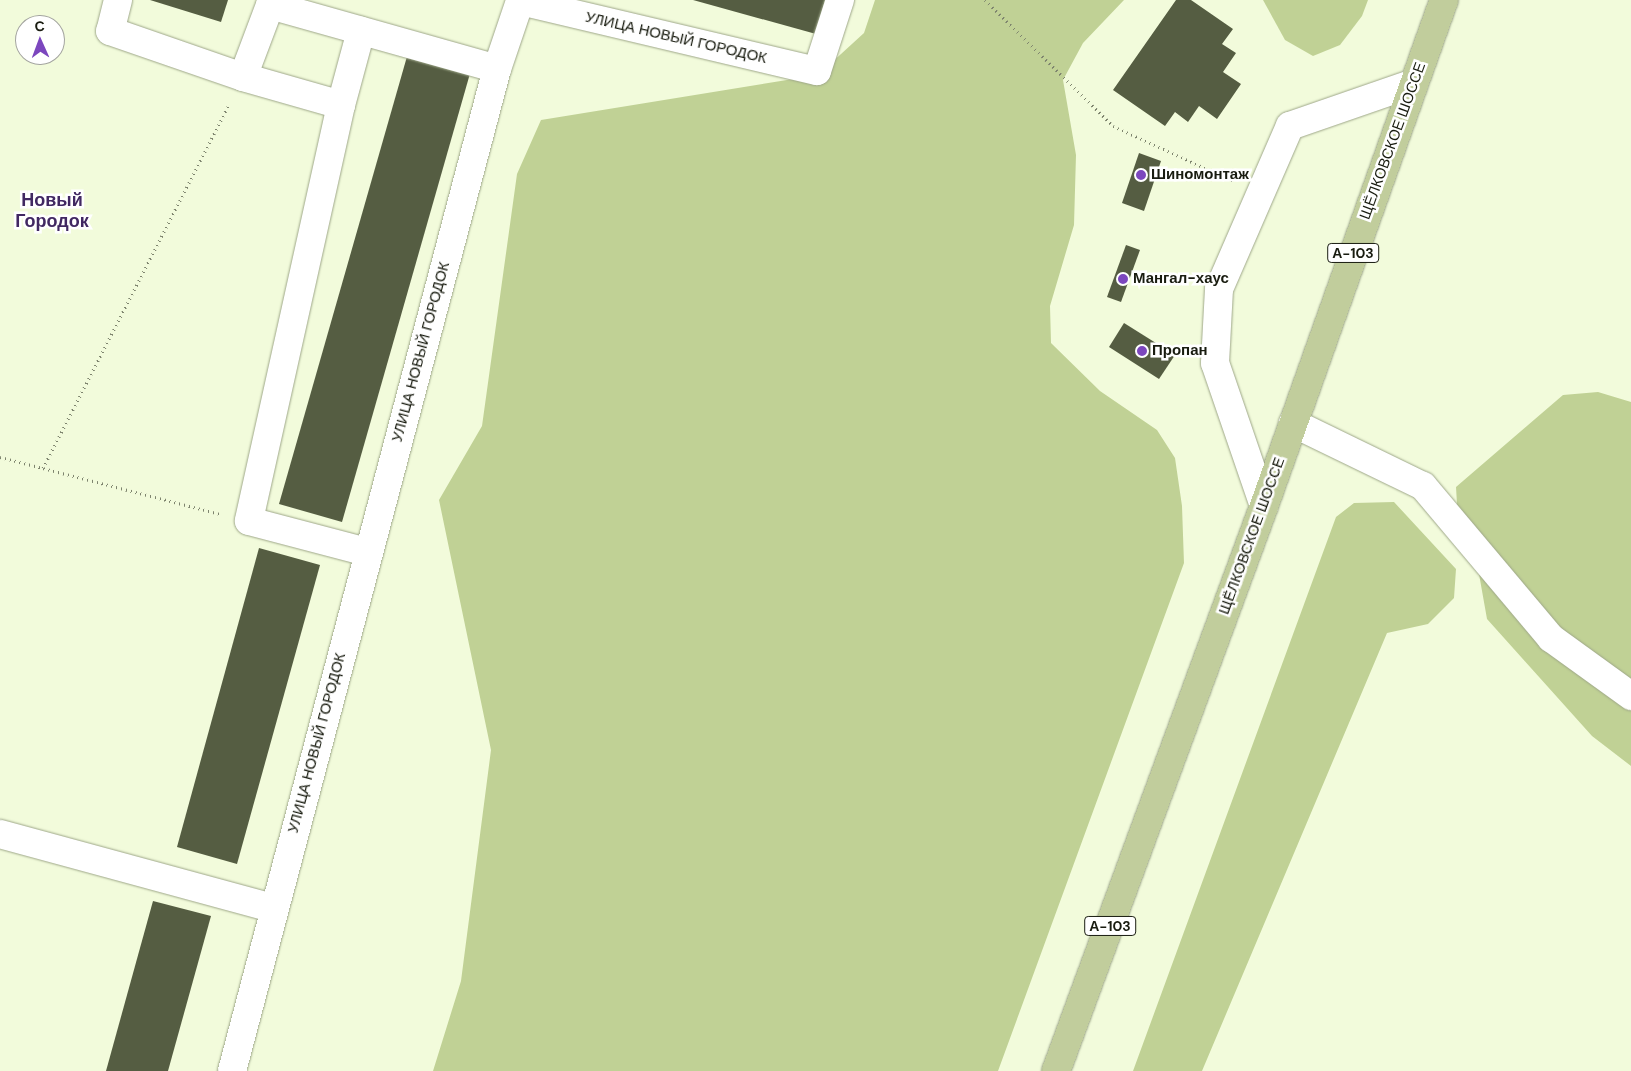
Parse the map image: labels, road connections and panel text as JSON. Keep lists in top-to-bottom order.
{
  "streets": {
    "main road": ["ЩЁЛКОВСКОЕ ШОССЕ", "А-103"],
    "street": ["УЛИЦА НОВЫЙ ГОРОДОК"]
  },
  "districts": ["Новый Городок"],
  "places": ["Шиномонтаж", "Мангал-хаус", "Пропан"],
  "north": "top"
}
